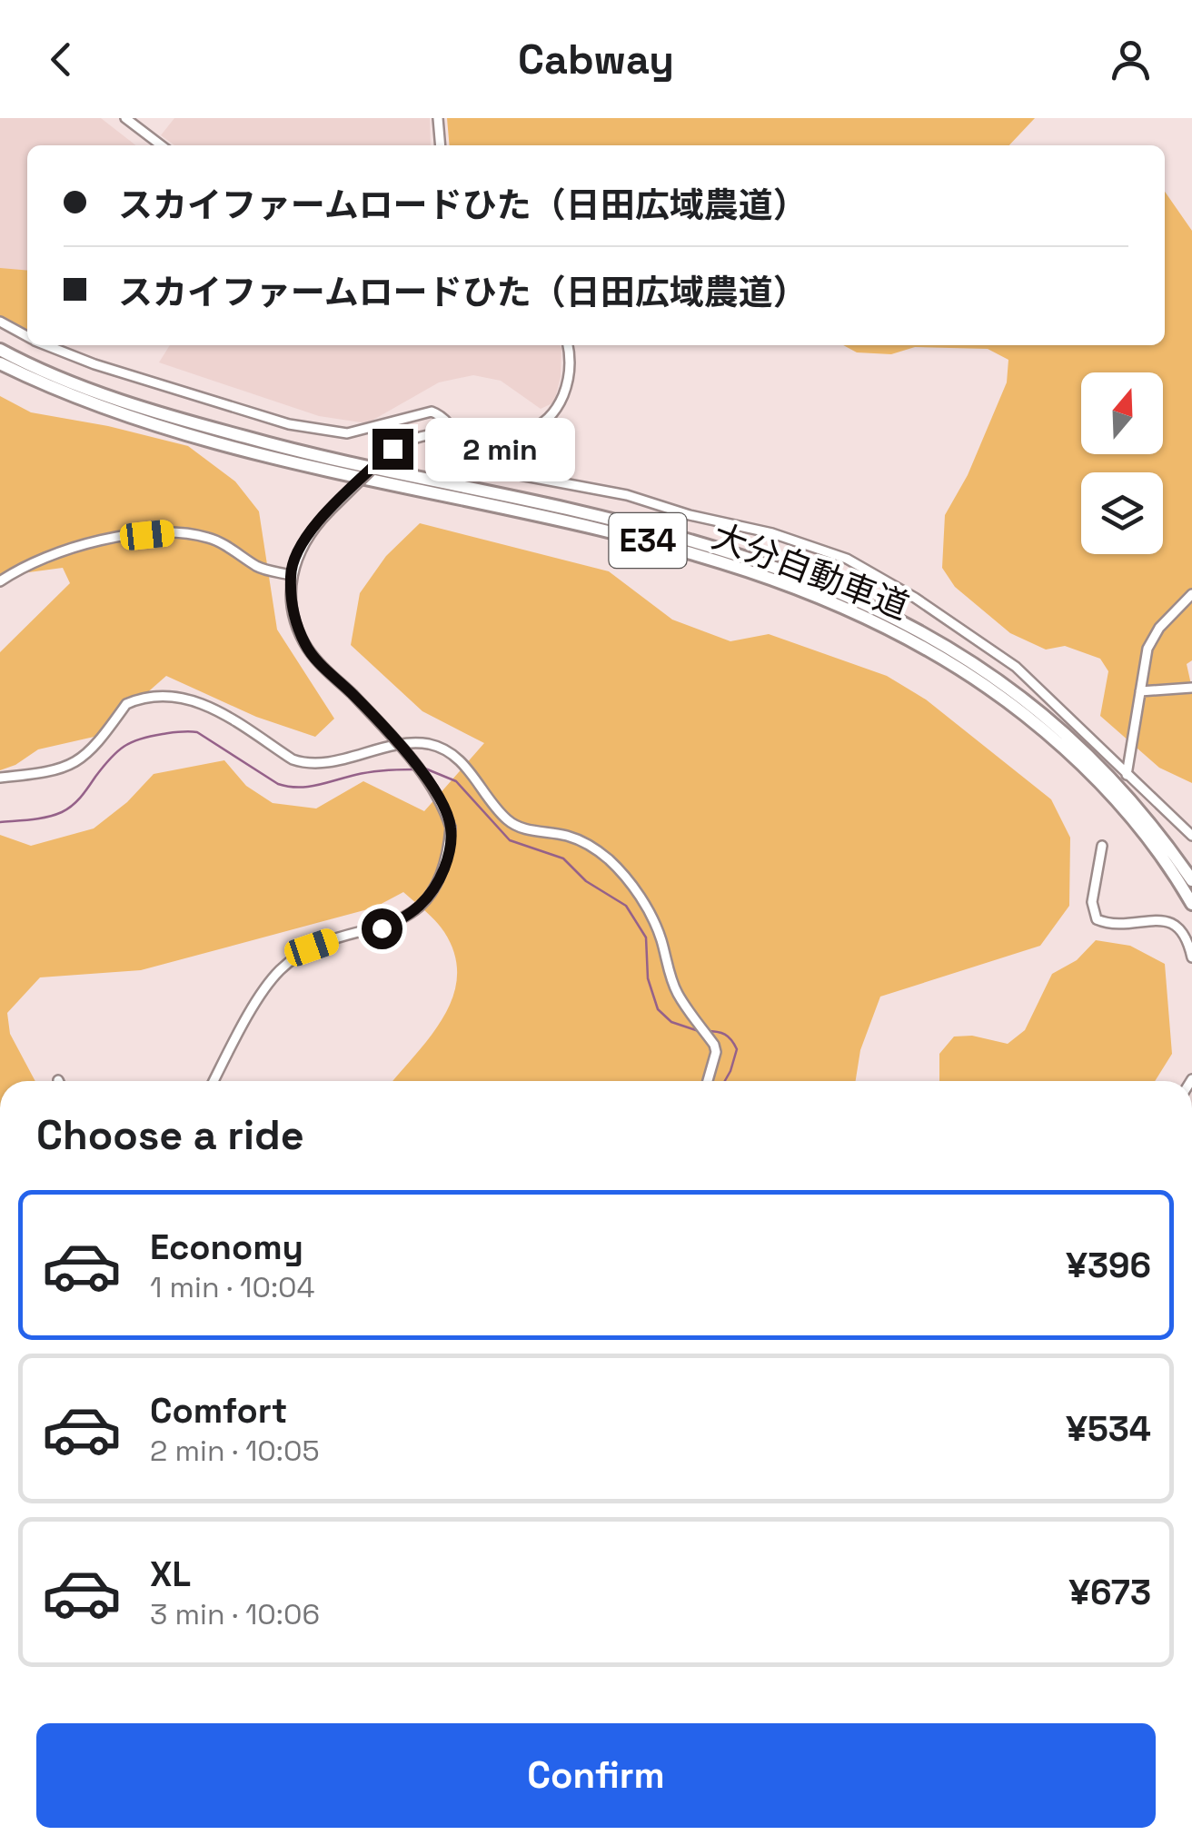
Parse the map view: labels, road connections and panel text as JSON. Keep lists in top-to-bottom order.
{
  "streets": {
    "highway": ["E34", "大分自動車道"]
  },
  "north": "top",
  "page": {
    "header": "Cabway",
    "banner": ["スカイファームロードひた（日田広域農道）", "スカイファームロードひた（日田広域農道）"],
    "bubble": "2 min",
    "heading": "Choose a ride",
    "list": [
      {
        "name": "Economy",
        "note": "1 min · 10:04",
        "value": "¥396"
      },
      {
        "name": "Comfort",
        "note": "2 min · 10:05",
        "value": "¥534"
      },
      {
        "name": "XL",
        "note": "3 min · 10:06",
        "value": "¥673"
      }
    ],
    "buttons": "Confirm"
  }
}
